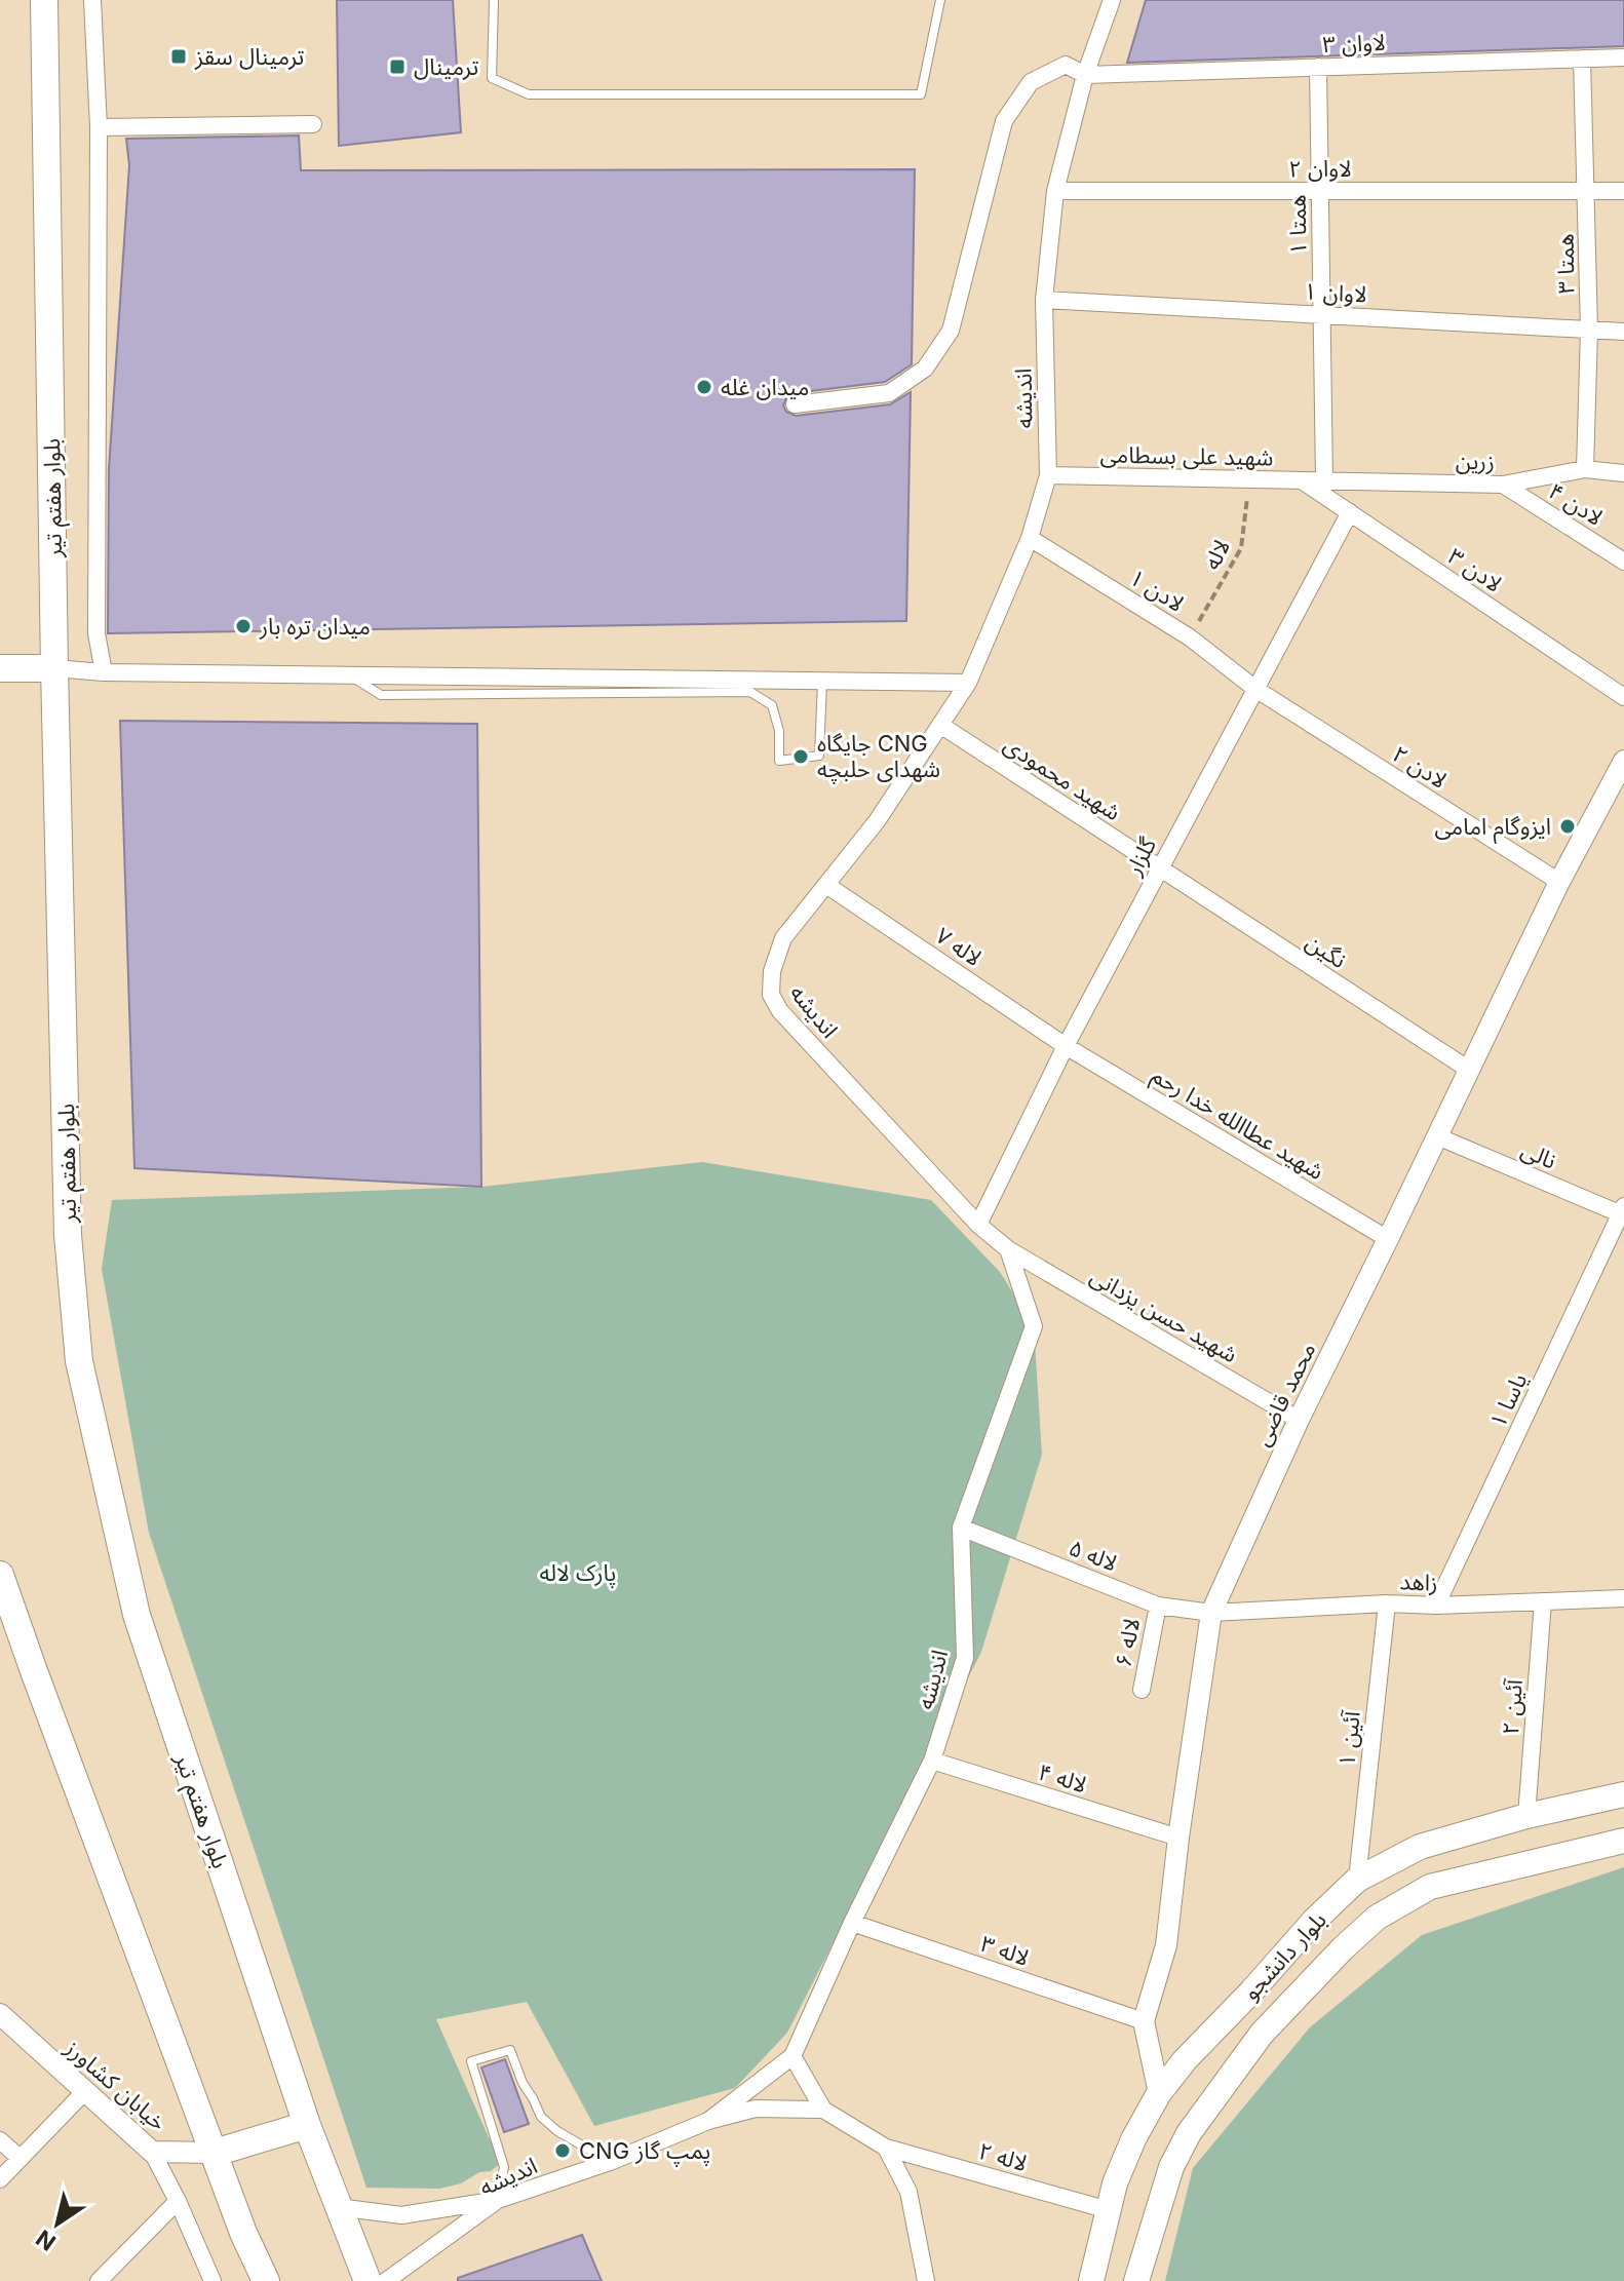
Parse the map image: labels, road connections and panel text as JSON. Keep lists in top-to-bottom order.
{
  "streets": {
    "main road": ["بلوار هفتم تیر", "بلوار دانشجو"],
    "street": [
      "لاوان ۳",
      "لاوان ۲",
      "همتا ۱",
      "همتا ۳",
      "لاوان ۱",
      "اندیشه",
      "شهید علی بسطامی",
      "زرین",
      "لادن ۴",
      "لادن ۳",
      "لادن ۱",
      "لادن ۲",
      "شهید محمودی",
      "گلزار",
      "لاله ۷",
      "نگین",
      "شهید عطاالله خدا رحم",
      "نالی",
      "شهید حسن یزدانی",
      "محمد قاضی",
      "یاسا ۱",
      "لاله ۵",
      "زاهد",
      "لاله ۶",
      "آئین ۲",
      "آئین ۱",
      "لاله ۴",
      "لاله ۳",
      "خیابان کشاورز",
      "لاله ۲"
    ],
    "path": ["لاله"]
  },
  "crossings": [
    ["لاوان ۳", "همتا ۱"],
    ["لاوان ۳", "همتا ۳"],
    ["لاوان ۳", "اندیشه"],
    ["لاوان ۲", "همتا ۱"],
    ["لاوان ۲", "همتا ۳"],
    ["لاوان ۲", "اندیشه"],
    ["همتا ۱", "لاوان ۱"],
    ["همتا ۱", "شهید علی بسطامی"],
    ["همتا ۱", "زرین"],
    ["همتا ۳", "لاوان ۱"],
    ["همتا ۳", "زرین"],
    ["لاوان ۱", "اندیشه"],
    ["اندیشه", "شهید علی بسطامی"],
    ["اندیشه", "لادن ۱"],
    ["اندیشه", "شهید محمودی"],
    ["اندیشه", "گلزار"],
    ["اندیشه", "لاله ۷"],
    ["اندیشه", "شهید حسن یزدانی"],
    ["اندیشه", "لاله ۵"],
    ["اندیشه", "لاله ۴"],
    ["اندیشه", "لاله ۳"],
    ["شهید علی بسطامی", "زرین"],
    ["شهید علی بسطامی", "لاله"],
    ["شهید علی بسطامی", "لادن ۳"],
    ["زرین", "لادن ۴"],
    ["لاله", "لادن ۱"],
    ["لادن ۳", "گلزار"],
    ["لادن ۱", "لادن ۲"],
    ["لادن ۱", "گلزار"],
    ["لادن ۲", "گلزار"],
    ["لادن ۲", "محمد قاضی"],
    ["شهید محمودی", "گلزار"],
    ["شهید محمودی", "نگین"],
    ["گلزار", "لاله ۷"],
    ["گلزار", "نگین"],
    ["گلزار", "شهید عطاالله خدا رحم"],
    ["لاله ۷", "شهید عطاالله خدا رحم"],
    ["نگین", "محمد قاضی"],
    ["شهید عطاالله خدا رحم", "محمد قاضی"],
    ["نالی", "محمد قاضی"],
    ["نالی", "یاسا ۱"],
    ["شهید حسن یزدانی", "محمد قاضی"],
    ["محمد قاضی", "لاله ۵"],
    ["محمد قاضی", "زاهد"],
    ["محمد قاضی", "لاله ۴"],
    ["محمد قاضی", "لاله ۳"],
    ["محمد قاضی", "بلوار دانشجو"],
    ["یاسا ۱", "زاهد"],
    ["لاله ۵", "زاهد"],
    ["لاله ۵", "لاله ۶"],
    ["زاهد", "آئین ۲"],
    ["زاهد", "آئین ۱"],
    ["آئین ۲", "بلوار دانشجو"],
    ["آئین ۱", "بلوار دانشجو"],
    ["بلوار دانشجو", "لاله ۲"]
  ],
  "parks": ["پارک لاله"],
  "places": {
    "transit": ["ترمینال سقز", "ترمینال"],
    "other": [
      "میدان غله",
      "میدان تره بار",
      "جایگاه CNG شهدای حلبچه",
      "ایزوگام امامی",
      "CNG پمپ گاز"
    ]
  },
  "north": "bottom left"
}
